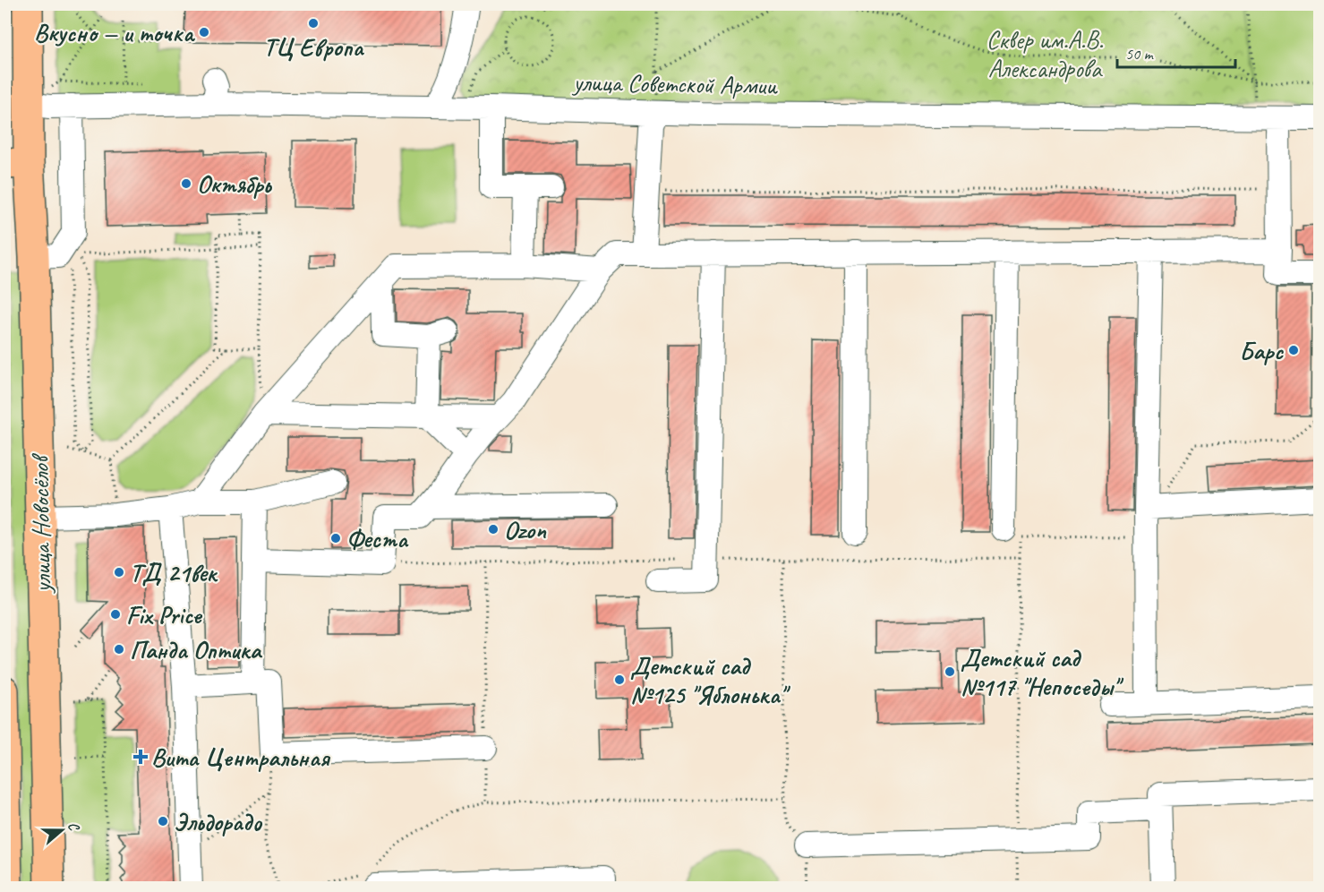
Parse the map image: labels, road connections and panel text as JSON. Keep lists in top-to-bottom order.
{
  "streets": {
    "main road": ["улица Новосёлов"],
    "street": ["улица Советской Армии"]
  },
  "crossings": [
    ["улица Советской Армии", "улица Новосёлов"]
  ],
  "parks": ["Сквер им.А.В. Александрова"],
  "places": {
    "other": [
      "ТЦ Европа",
      "Вкусно — и точка",
      "Октябрь",
      "Барс",
      "Ozon",
      "Феста",
      "ТД 21век",
      "Fix Price",
      "Панда Оптика",
      "Детский сад №117 \"Непоседы\"",
      "Детский сад №125 \"Яблонька\"",
      "Эльдорадо"
    ],
    "health": ["Вита Центральная"]
  },
  "scale_bar": "50 m",
  "north": "right"
}
